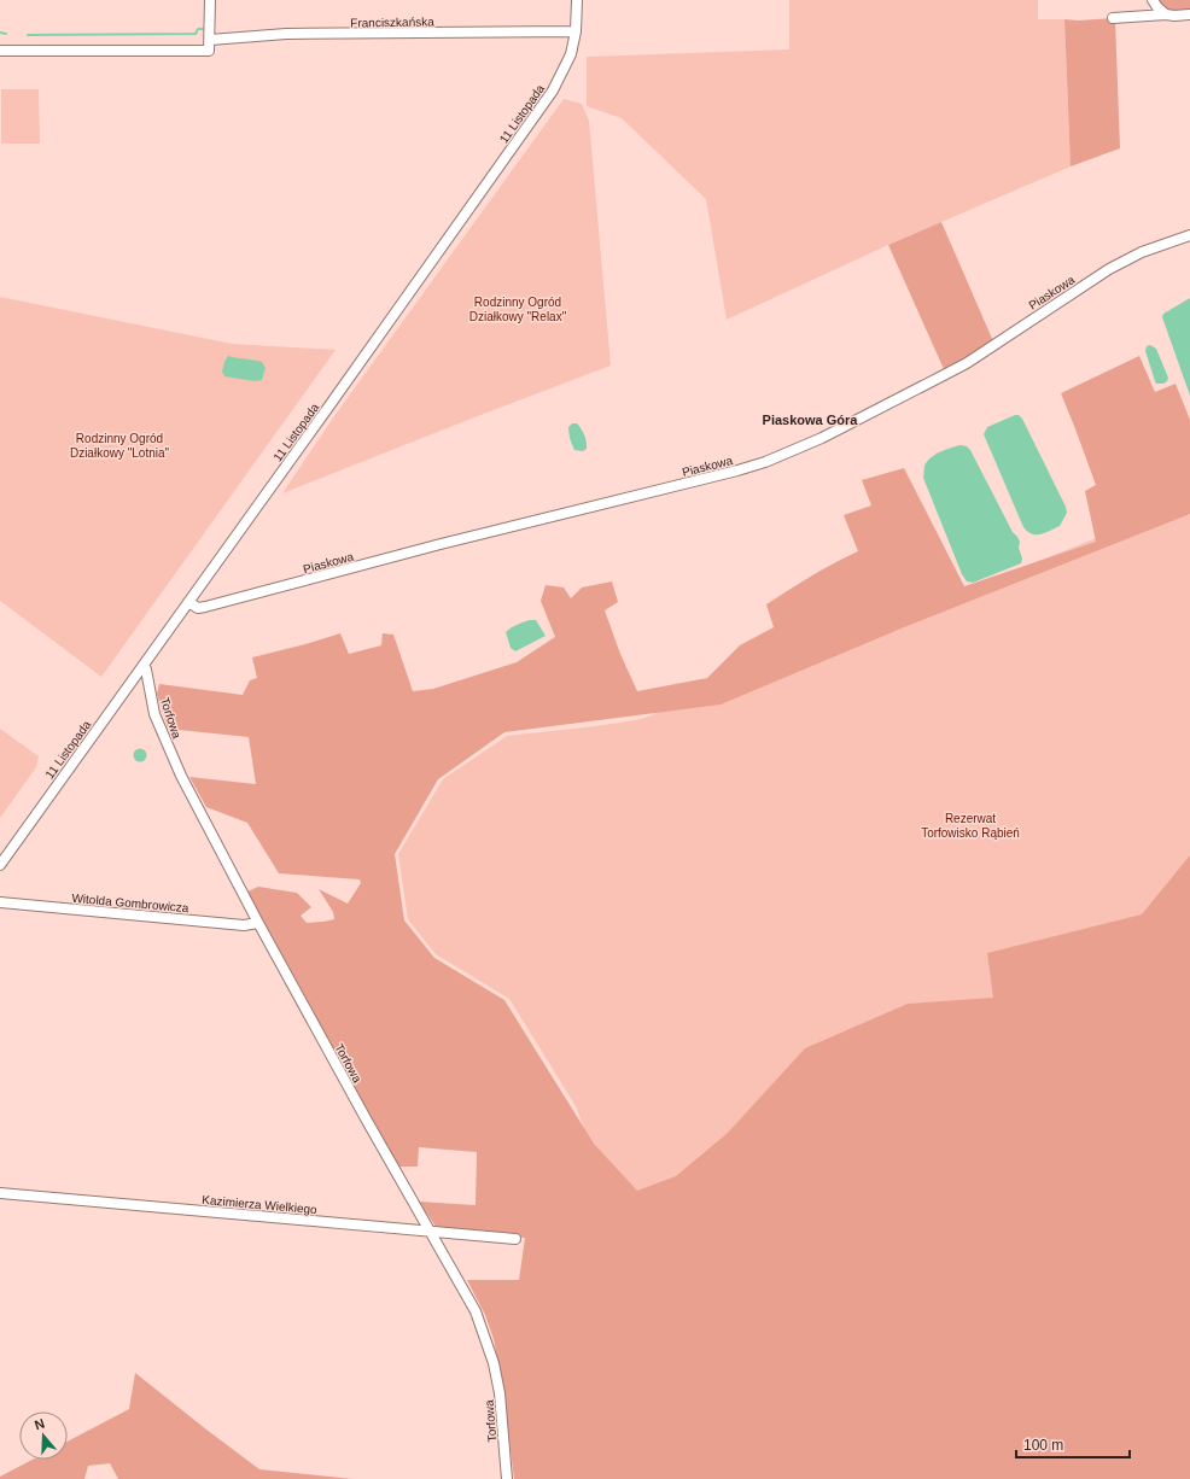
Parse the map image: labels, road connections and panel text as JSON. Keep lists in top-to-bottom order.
{
  "streets": {
    "street": [
      "Franciszkańska",
      "11 Listopada",
      "Piaskowa",
      "Torfowa",
      "Witolda Gombrowicza",
      "Kazimierza Wielkiego"
    ]
  },
  "crossings": [
    ["Franciszkańska", "11 Listopada"],
    ["11 Listopada", "Piaskowa"],
    ["11 Listopada", "Torfowa"],
    ["Torfowa", "Witolda Gombrowicza"],
    ["Torfowa", "Kazimierza Wielkiego"]
  ],
  "districts": ["Piaskowa Góra"],
  "parks": ["Rodzinny Ogród Działkowy \"Relax\"", "Rodzinny Ogród Działkowy \"Lotnia\"", "Rezerwat Torfowisko Rąbień"],
  "scale_bar": "100 m",
  "north": "top"
}
